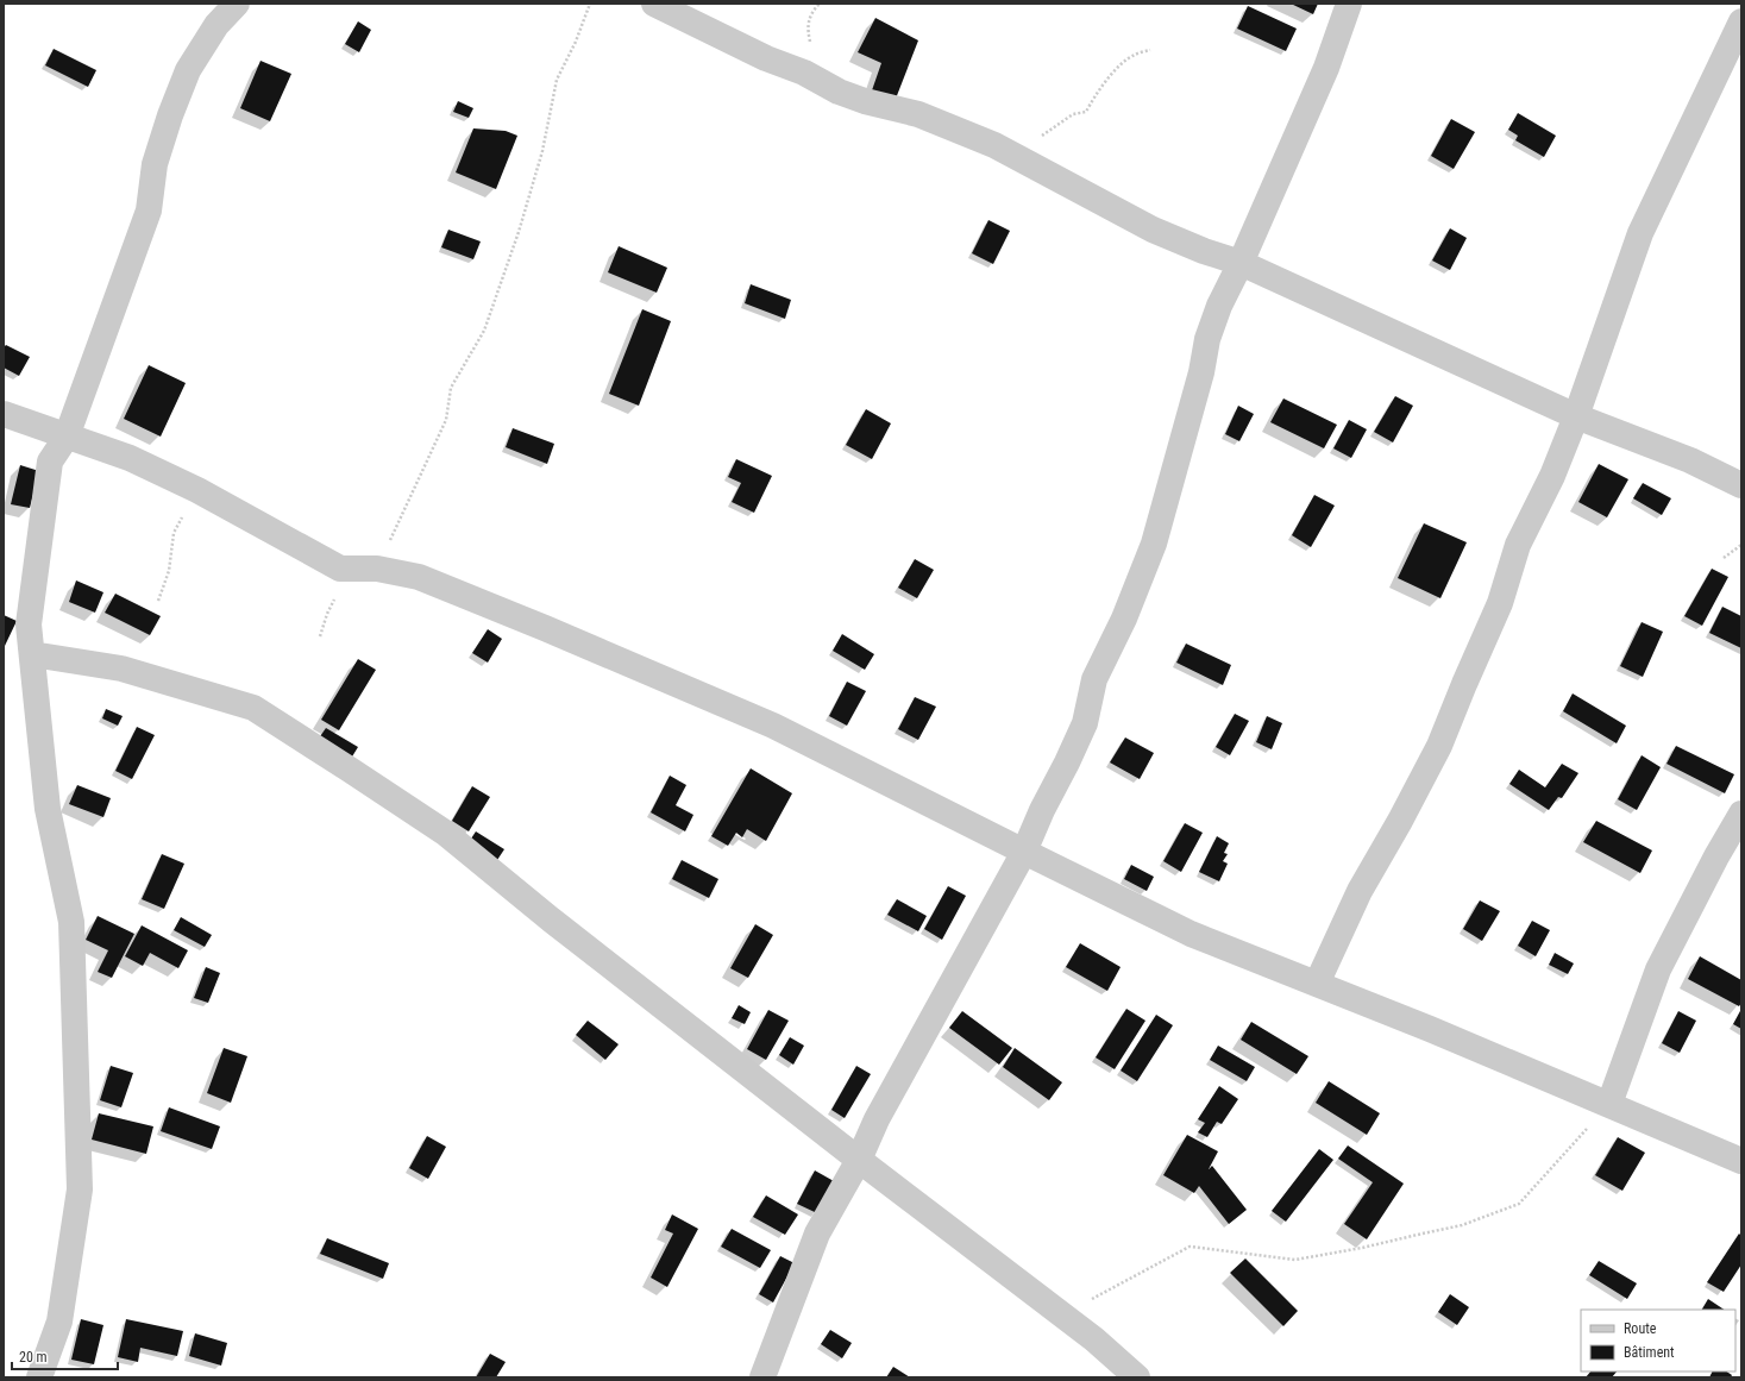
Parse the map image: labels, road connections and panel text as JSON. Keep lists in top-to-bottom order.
{
  "legend": ["Route", "Bâtiment"],
  "scale_bar": "20 m"
}
